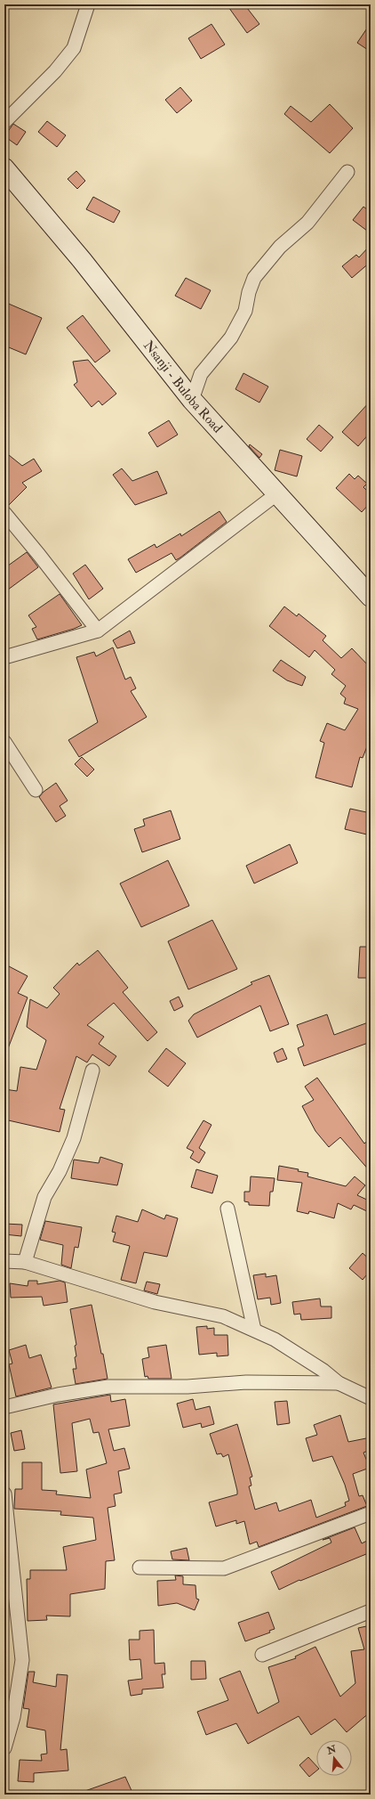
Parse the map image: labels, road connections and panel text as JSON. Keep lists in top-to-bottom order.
{
  "streets": {
    "main road": ["Nsanji - Buloba Road"]
  },
  "north": "top"
}
